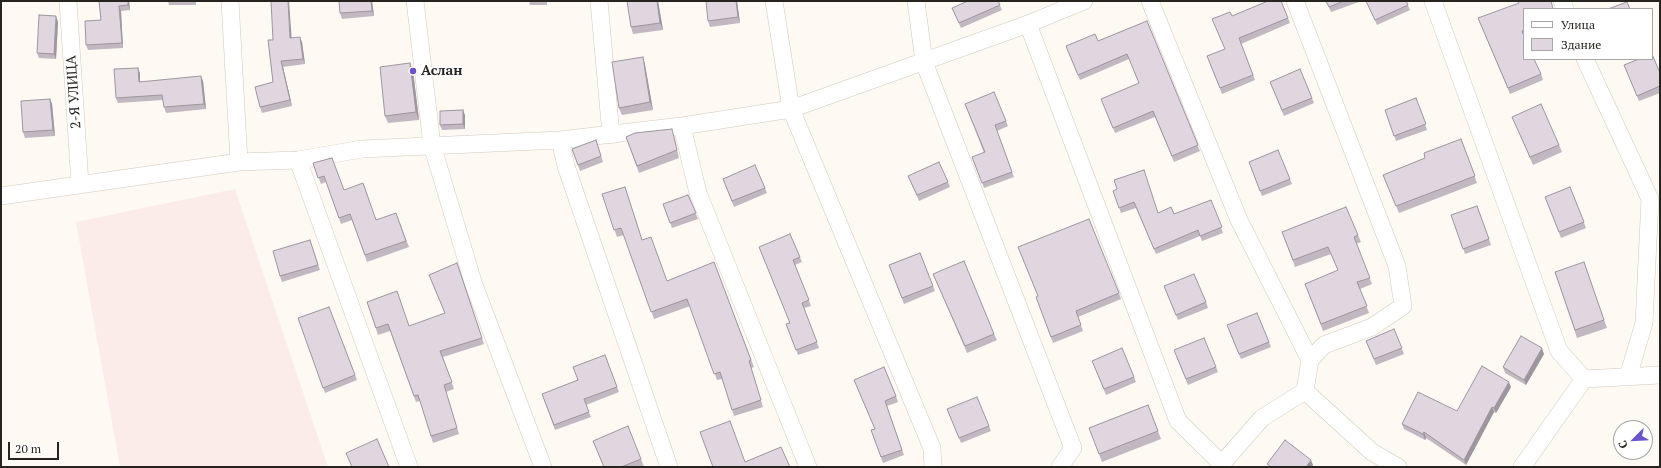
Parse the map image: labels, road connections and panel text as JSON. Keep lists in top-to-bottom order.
{
  "streets": {
    "street": ["2-Я УЛИЦА"]
  },
  "places": ["Аслан"],
  "legend": ["Улица", "Здание"],
  "scale_bar": "20 m",
  "north": "bottom left"
}
